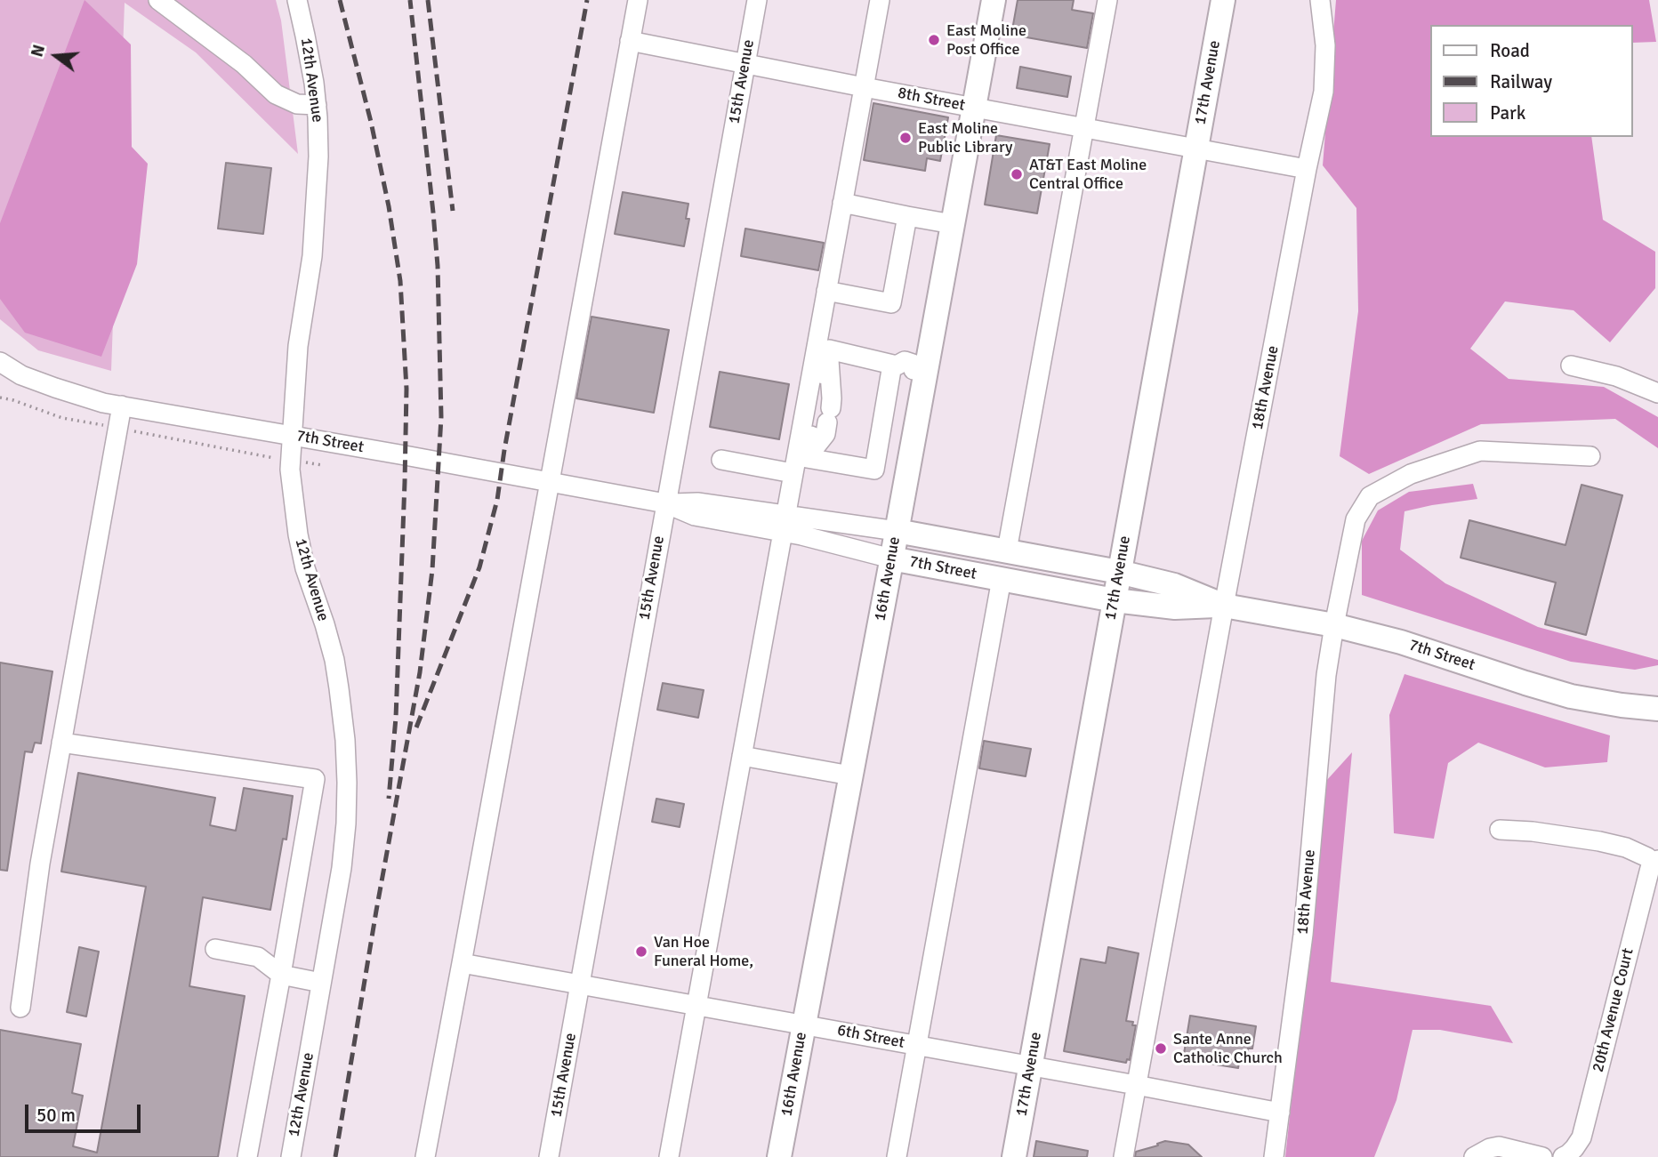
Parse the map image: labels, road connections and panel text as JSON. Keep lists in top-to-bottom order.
{
  "streets": {
    "main road": ["17th Avenue", "7th Street", "16th Avenue"],
    "street": [
      "12th Avenue",
      "15th Avenue",
      "8th Street",
      "18th Avenue",
      "20th Avenue Court",
      "6th Street"
    ]
  },
  "crossings": [
    ["12th Avenue", "7th Street"],
    ["15th Avenue", "8th Street"],
    ["15th Avenue", "7th Street"],
    ["15th Avenue", "6th Street"],
    ["17th Avenue", "8th Street"],
    ["17th Avenue", "7th Street"],
    ["17th Avenue", "6th Street"],
    ["8th Street", "18th Avenue"],
    ["8th Street", "16th Avenue"],
    ["18th Avenue", "7th Street"],
    ["18th Avenue", "6th Street"],
    ["7th Street", "16th Avenue"],
    ["16th Avenue", "6th Street"]
  ],
  "places": [
    "East Moline Post Office",
    "East Moline Public Library",
    "AT&T East Moline Central Office",
    "Van Hoe Funeral Home,",
    "Sante Anne Catholic Church"
  ],
  "legend": ["Road", "Railway", "Park"],
  "scale_bar": "50 m",
  "north": "left"
}
